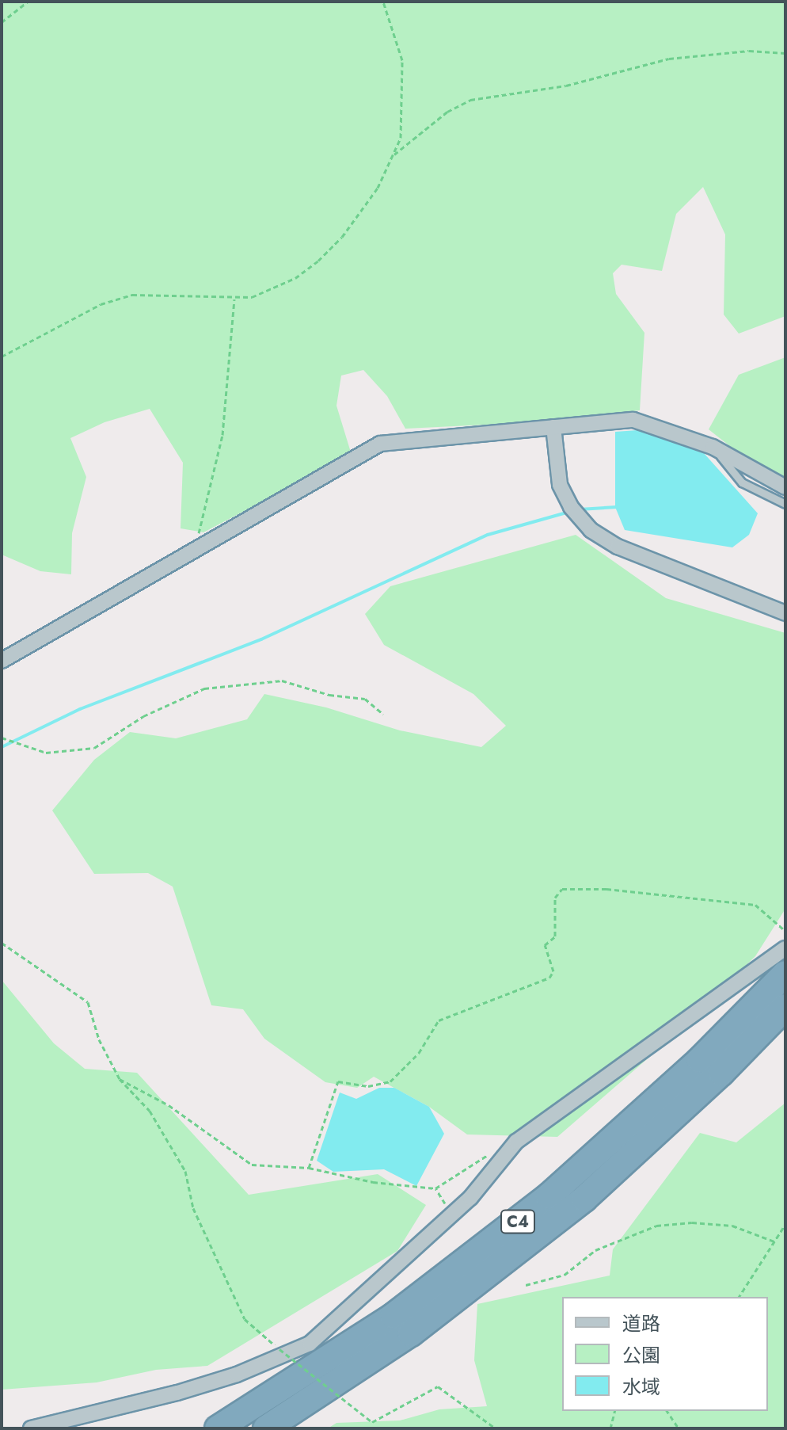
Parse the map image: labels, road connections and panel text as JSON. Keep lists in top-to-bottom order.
{
  "streets": {
    "highway": ["C4"]
  },
  "legend": ["道路", "公園", "水域"]
}
